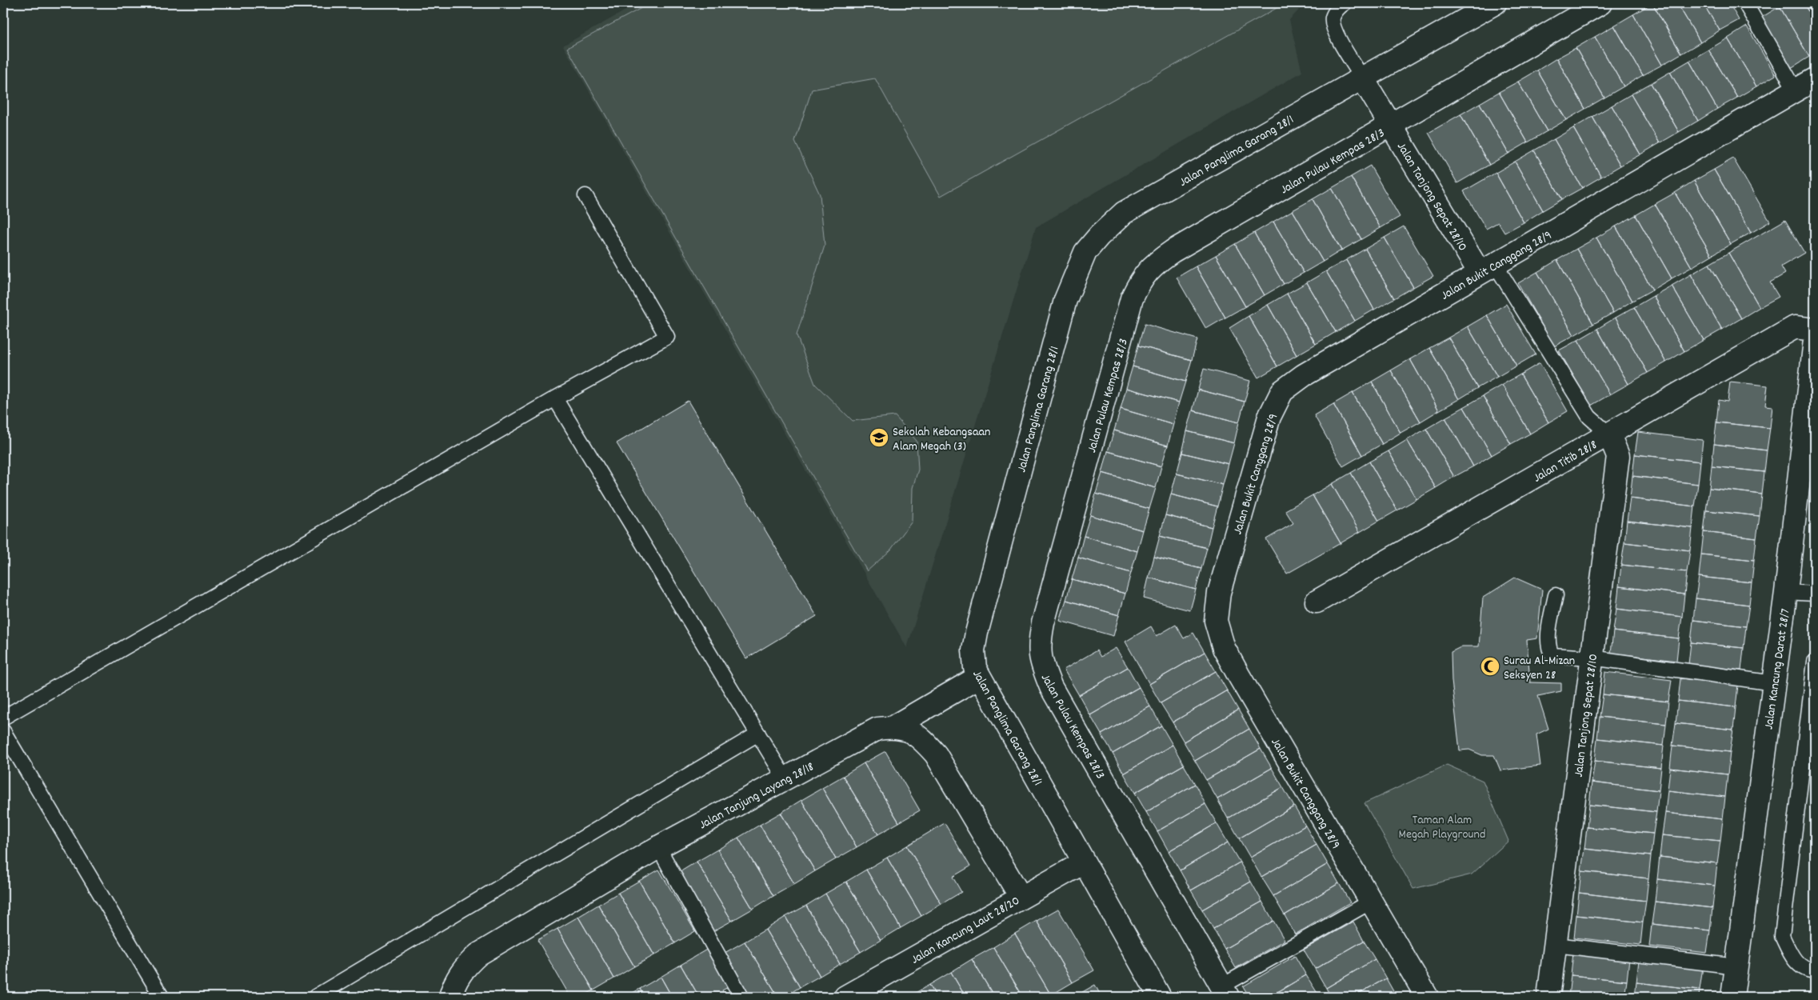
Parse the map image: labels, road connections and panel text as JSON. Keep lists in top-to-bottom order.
{
  "streets": {
    "street": [
      "Jalan Panglima Garang 28/1",
      "Jalan Pulau Kempas 28/3",
      "Jalan Tanjong Sepat 28/10",
      "Jalan Bukit Canggang 28/9",
      "Jalan Titib 28/8",
      "Jalan Kancung Darat 28/7",
      "Jalan Tanjung Layang 28/18",
      "Jalan Kancung Laut 28/20"
    ]
  },
  "crossings": [
    ["Jalan Panglima Garang 28/1", "Jalan Tanjong Sepat 28/10"],
    ["Jalan Panglima Garang 28/1", "Jalan Kancung Laut 28/20"],
    ["Jalan Pulau Kempas 28/3", "Jalan Tanjong Sepat 28/10"],
    ["Jalan Tanjong Sepat 28/10", "Jalan Bukit Canggang 28/9"],
    ["Jalan Tanjong Sepat 28/10", "Jalan Titib 28/8"]
  ],
  "parks": ["Taman Alam Megah Playground"],
  "places": {
    "school or university": ["Sekolah Kebangsaan Alam Megah (3)"],
    "mosque": ["Surau Al-Mizan Seksyen 28"]
  }
}
